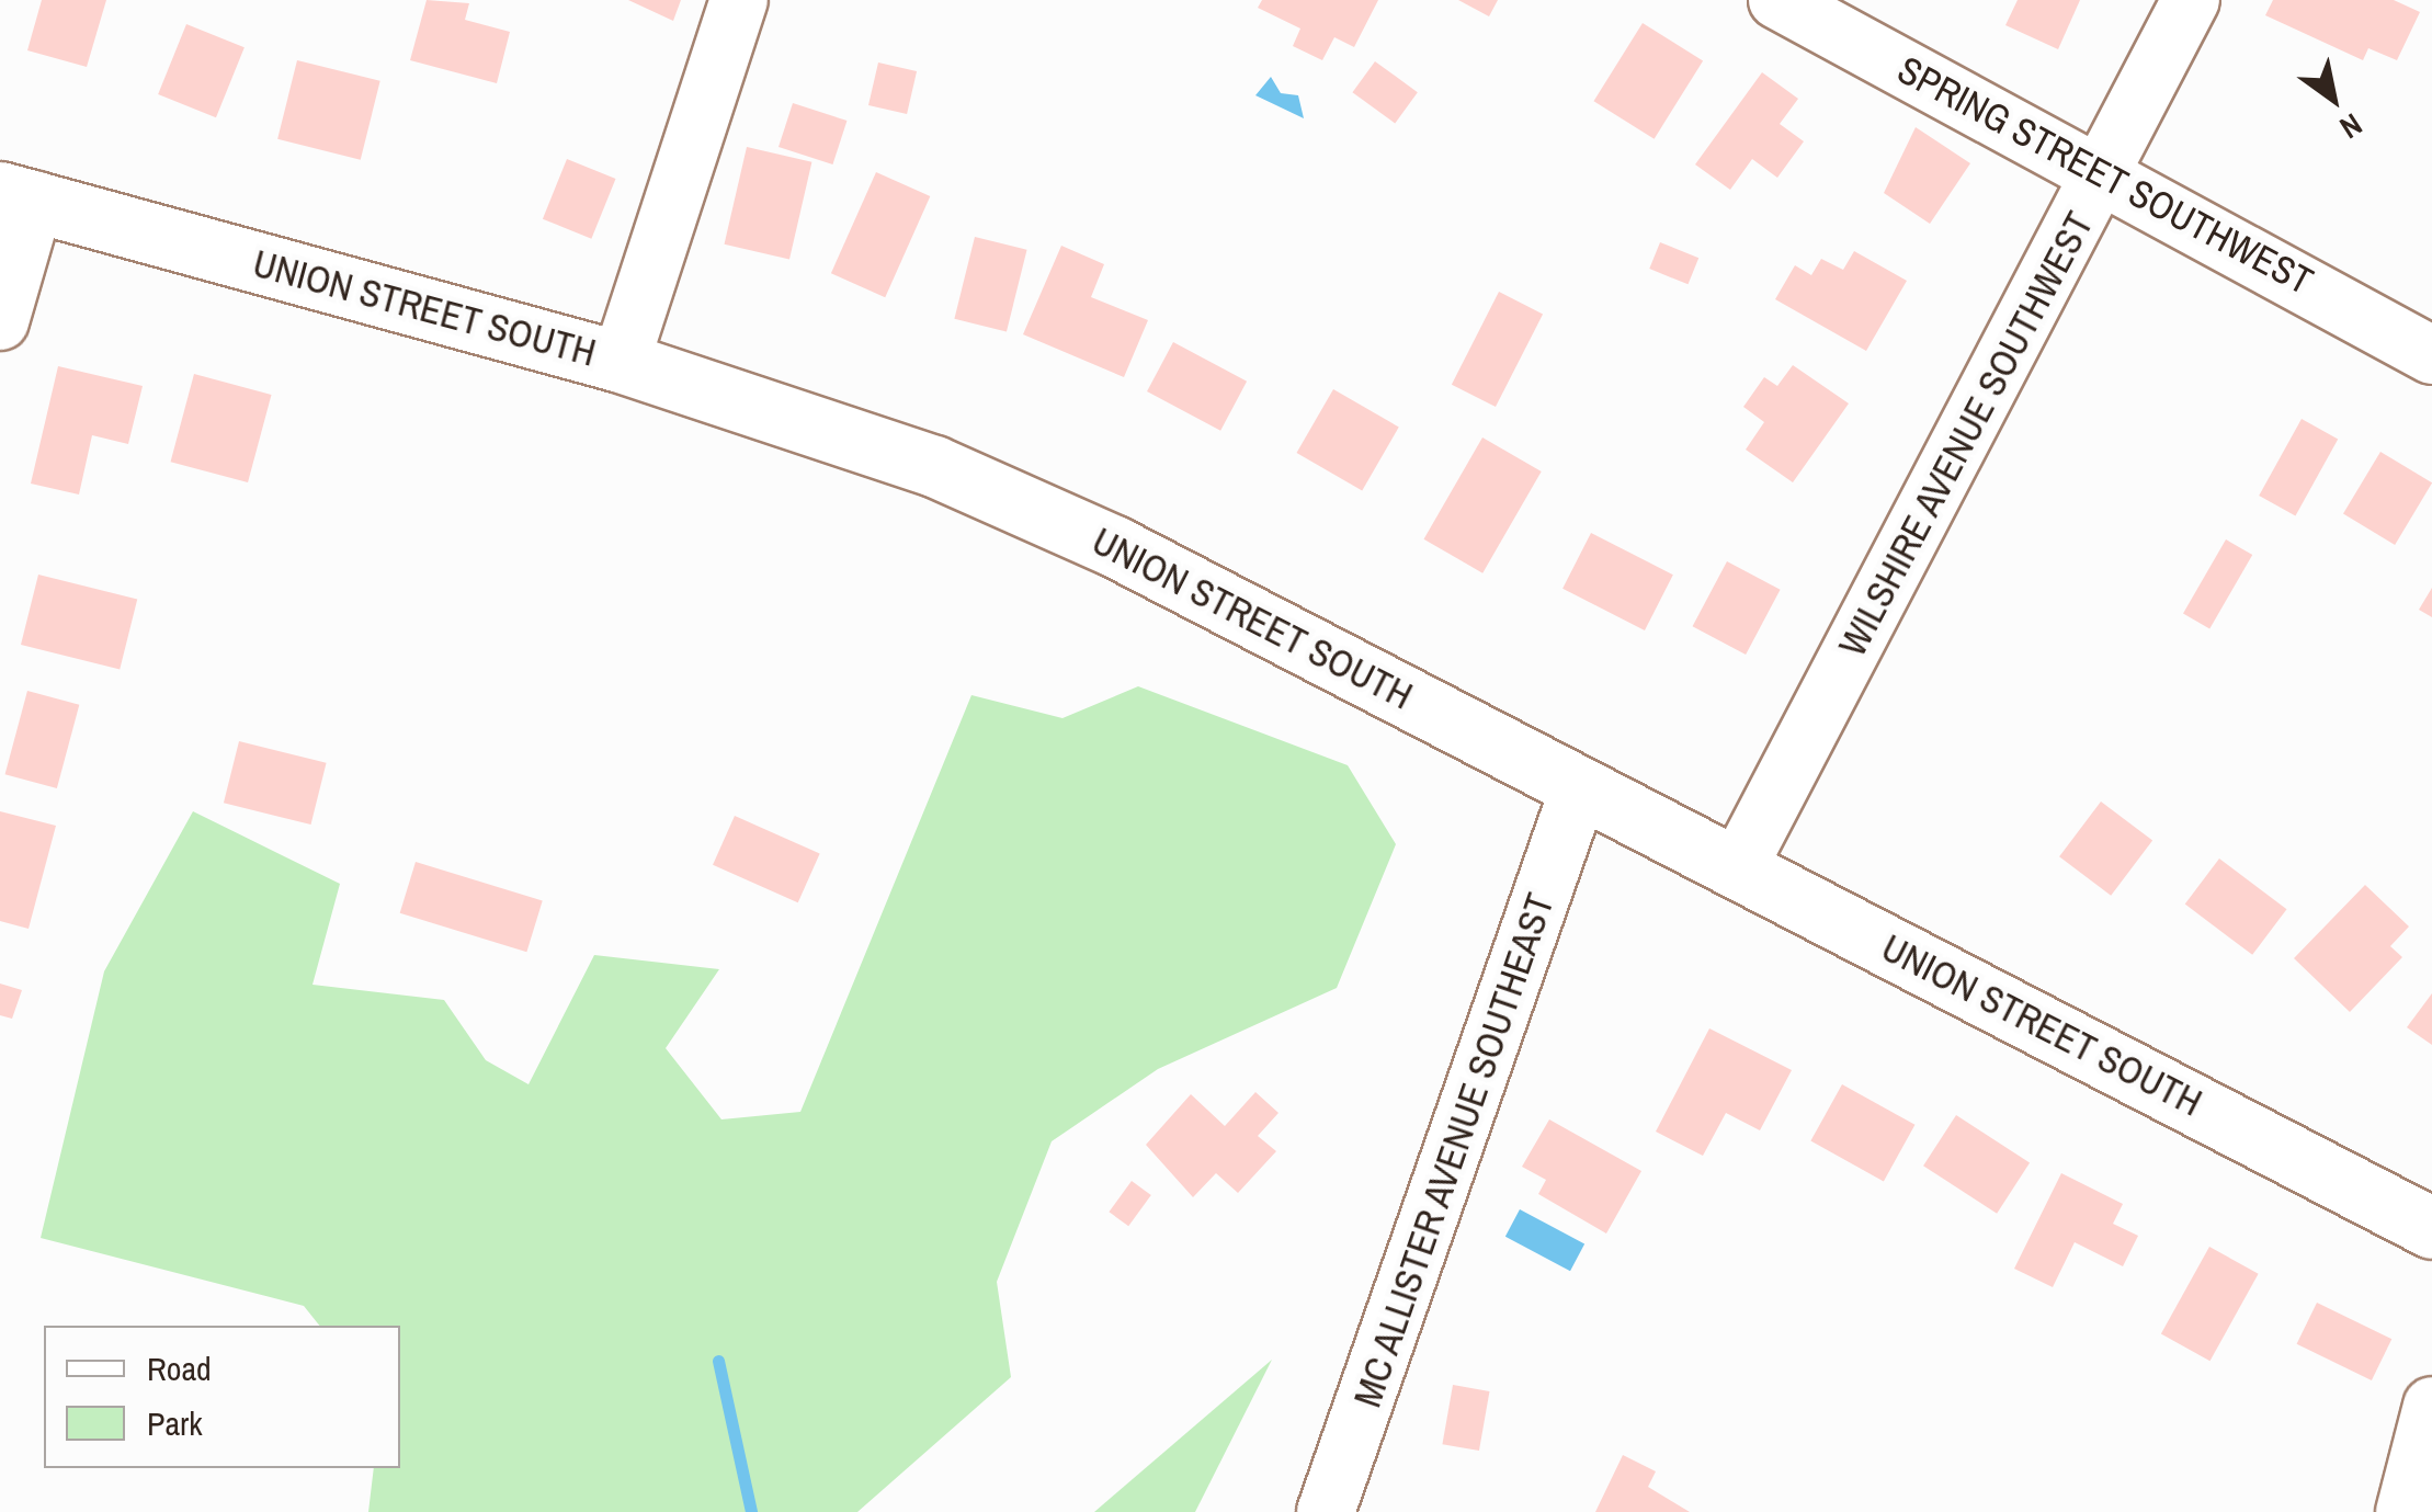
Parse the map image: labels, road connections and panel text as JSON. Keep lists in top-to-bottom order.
{
  "streets": {
    "main road": ["UNION STREET SOUTH"],
    "street": ["SPRING STREET SOUTHWEST", "WILSHIRE AVENUE SOUTHWEST", "MC ALLISTER AVENUE SOUTHEAST"]
  },
  "crossings": [
    ["SPRING STREET SOUTHWEST", "WILSHIRE AVENUE SOUTHWEST"],
    ["UNION STREET SOUTH", "WILSHIRE AVENUE SOUTHWEST"],
    ["UNION STREET SOUTH", "MC ALLISTER AVENUE SOUTHEAST"]
  ],
  "legend": ["Road", "Park"],
  "north": "bottom right"
}
